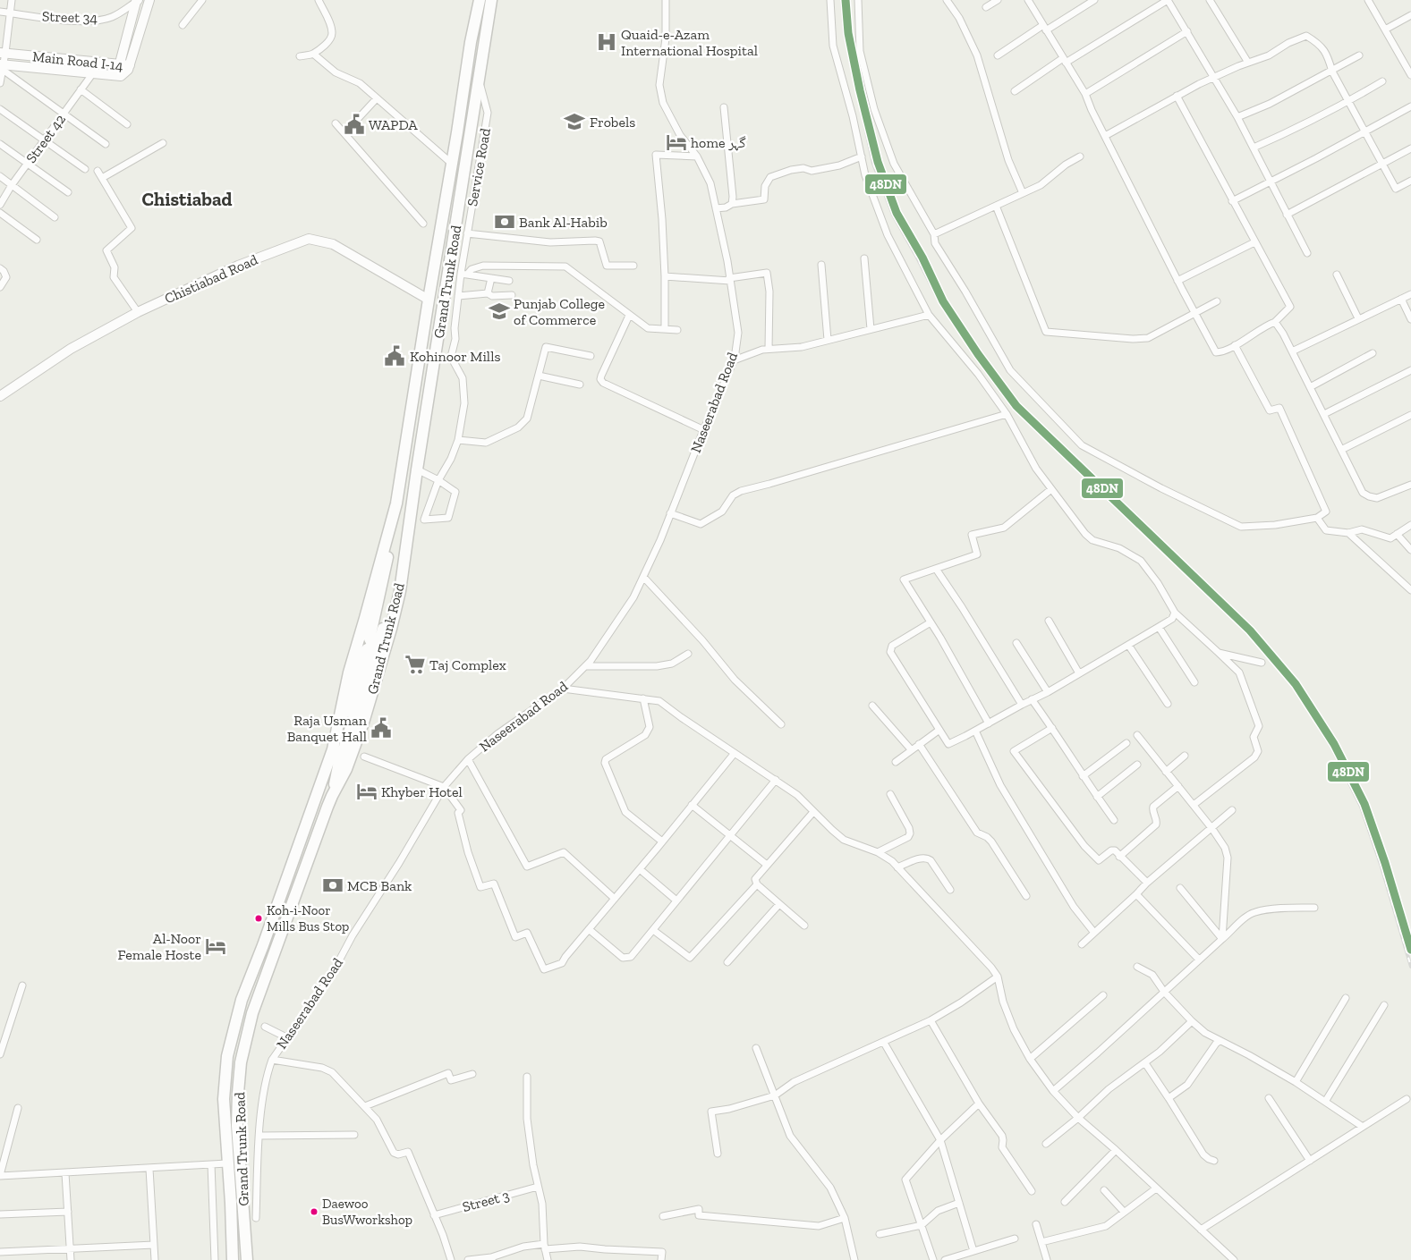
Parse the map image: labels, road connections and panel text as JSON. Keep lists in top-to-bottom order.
{
  "streets": {
    "highway": ["Grand Trunk Road"],
    "main road": ["Main Road I-14", "Chistiabad Road"],
    "street": [
      "Street 34",
      "Street 42",
      "Service Road",
      "Naseerabad Road",
      "Street 3"
    ]
  },
  "crossings": [
    ["Main Road I-14", "Street 42"],
    ["Service Road", "Grand Trunk Road"],
    ["Chistiabad Road", "Grand Trunk Road"]
  ],
  "districts": ["Chistiabad"],
  "places": {
    "hospital": ["Quaid-e-Azam International Hospital"],
    "school or university": ["Frobels", "Punjab College of Commerce"],
    "public building": ["WAPDA", "Kohinoor Mills", "Raja Usman Banquet Hall"],
    "hotel": ["home گہر", "Khyber Hotel", "Al-Noor Female Hoste"],
    "bank": ["Bank Al-Habib", "MCB Bank"],
    "supermarket": ["Taj Complex"],
    "other": ["Koh-i-Noor Mills Bus Stop", "Daewoo BusWworkshop"]
  },
  "lines": ["transit line 48DN"]
}
